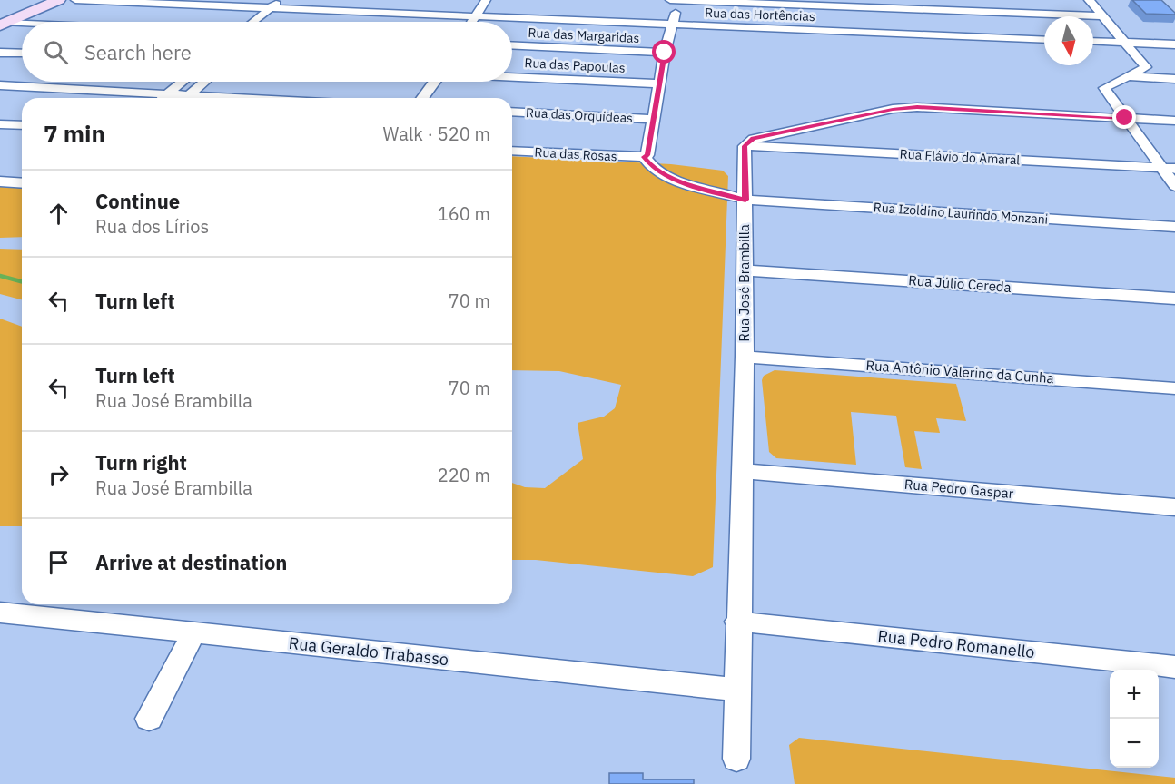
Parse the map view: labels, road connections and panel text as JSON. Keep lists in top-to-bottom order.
{
  "streets": {
    "street": [
      "Rua das Hortências",
      "Rua das Margaridas",
      "Rua das Papoulas",
      "Rua das Orquídeas",
      "Rua das Rosas",
      "Rua Flávio do Amaral",
      "Rua Izoldino Laurindo Monzani",
      "Rua José Brambilla",
      "Rua Júlio Cereda",
      "Rua Antônio Valerino da Cunha",
      "Rua Pedro Gaspar",
      "Rua Pedro Romanello",
      "Rua Geraldo Trabasso"
    ]
  },
  "crossings": [
    ["Rua das Rosas", "Rua Izoldino Laurindo Monzani"],
    ["Rua Flávio do Amaral", "Rua José Brambilla"],
    ["Rua Izoldino Laurindo Monzani", "Rua José Brambilla"],
    ["Rua José Brambilla", "Rua Júlio Cereda"],
    ["Rua José Brambilla", "Rua Antônio Valerino da Cunha"],
    ["Rua José Brambilla", "Rua Pedro Gaspar"],
    ["Rua José Brambilla", "Rua Pedro Romanello"],
    ["Rua José Brambilla", "Rua Geraldo Trabasso"]
  ],
  "north": "bottom",
  "page": {
    "search": "Search here",
    "heading": ["7 min", "Walk · 520 m"],
    "list": [
      ["Continue", "Rua dos Lírios", "160 m"],
      ["Turn left", "70 m"],
      ["Turn left", "Rua José Brambilla", "70 m"],
      ["Turn right", "Rua José Brambilla", "220 m"],
      "Arrive at destination"
    ],
    "map_buttons": ["+", "−"]
  }
}
